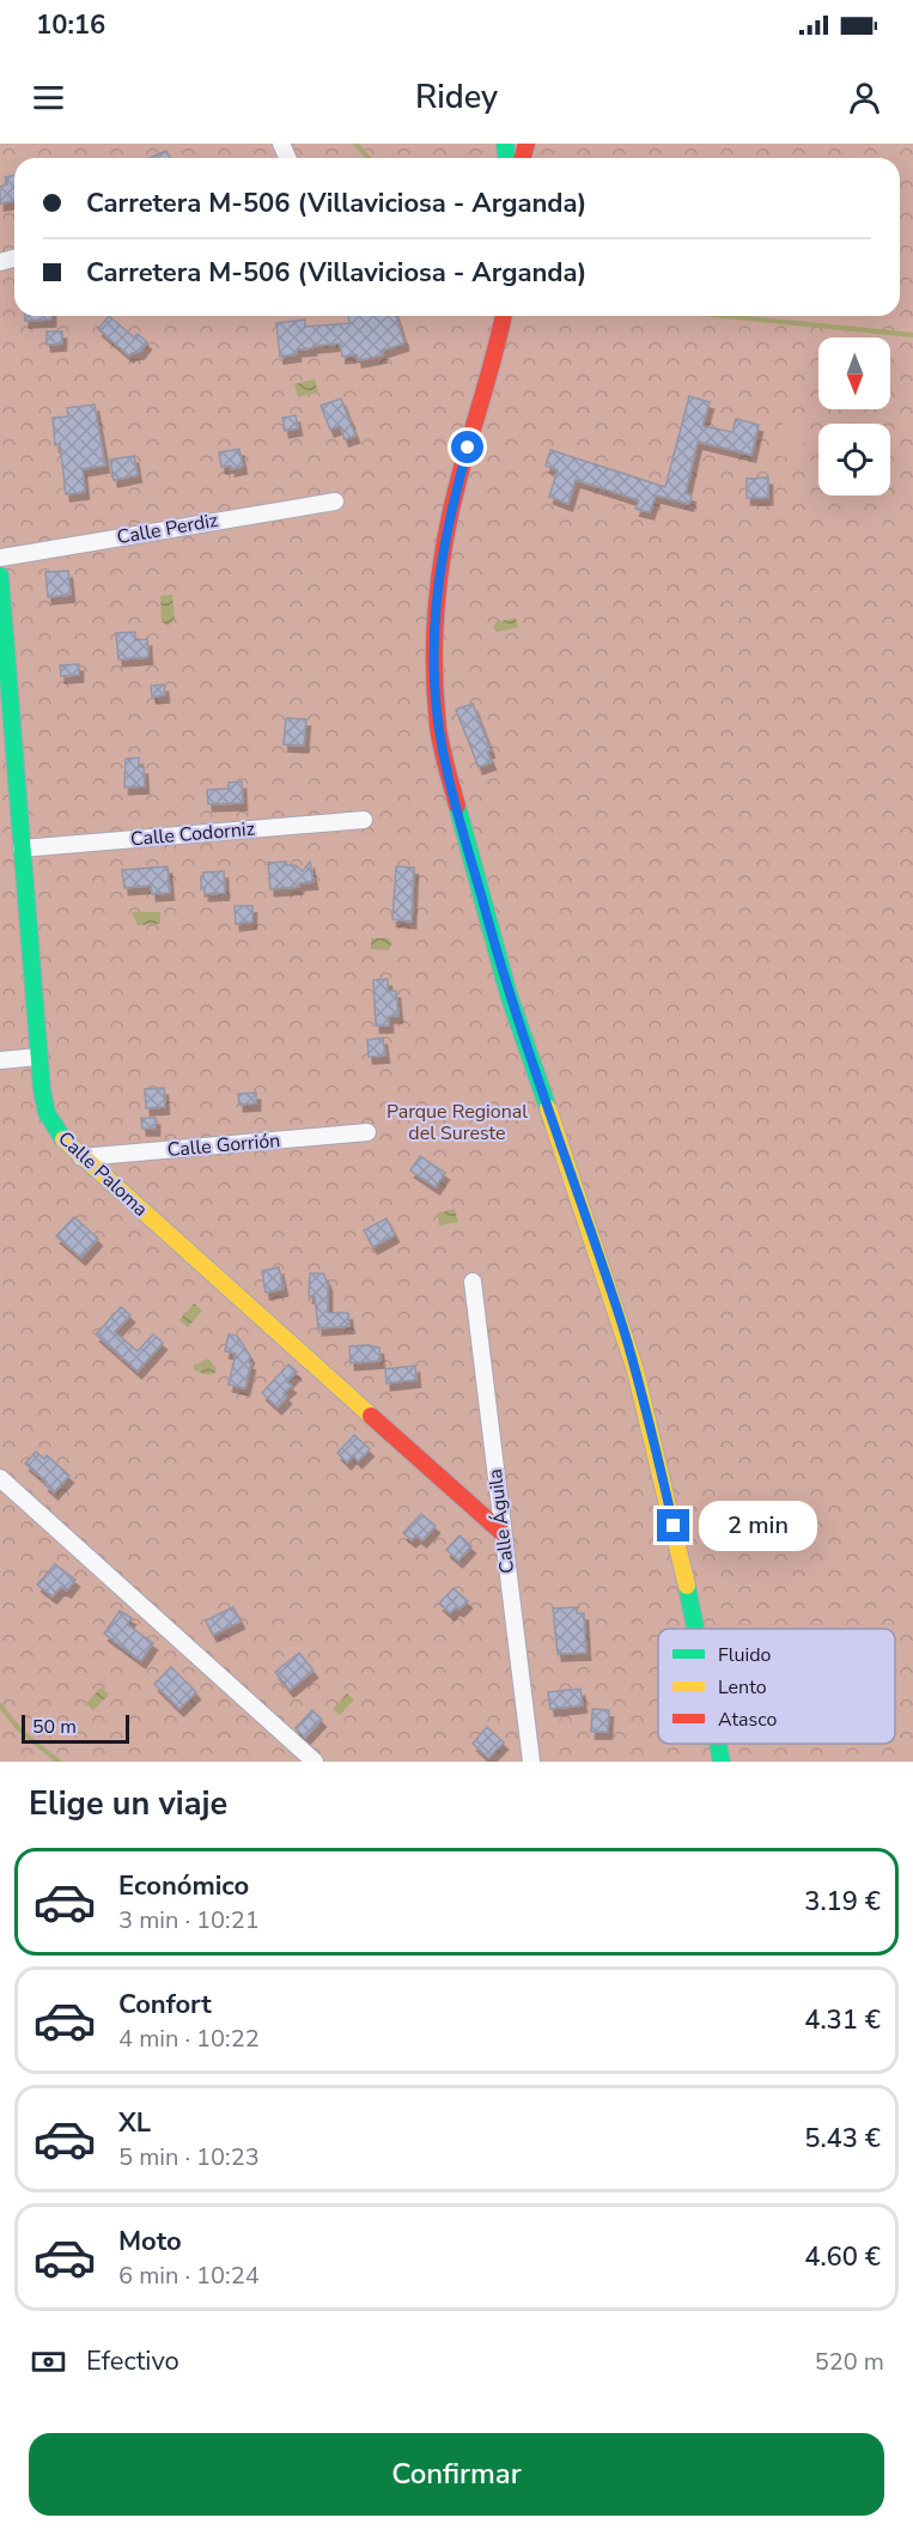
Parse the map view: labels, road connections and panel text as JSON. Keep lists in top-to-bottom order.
{
  "streets": {
    "main road": ["Calle Paloma"],
    "street": [
      "Calle Perdiz",
      "Calle Codorniz",
      "Calle Gorrión",
      "Calle Águila"
    ]
  },
  "crossings": [
    ["Calle Codorniz", "Calle Paloma"],
    ["Calle Gorrión", "Calle Paloma"],
    ["Calle Paloma", "Calle Águila"]
  ],
  "parks": ["Parque Regional del Sureste"],
  "legend": ["Fluido", "Lento", "Atasco"],
  "scale_bar": "50 m",
  "north": "bottom",
  "page": {
    "status": "10:16",
    "header": "Ridey",
    "banner": ["Carretera M-506 (Villaviciosa - Arganda)", "Carretera M-506 (Villaviciosa - Arganda)"],
    "bubble": "2 min",
    "scale": "50 m",
    "heading": "Elige un viaje",
    "list": [
      {
        "name": "Económico",
        "note": "3 min · 10:21",
        "value": "3.19 €"
      },
      {
        "name": "Confort",
        "note": "4 min · 10:22",
        "value": "4.31 €"
      },
      {
        "name": "XL",
        "note": "5 min · 10:23",
        "value": "5.43 €"
      },
      {
        "name": "Moto",
        "note": "6 min · 10:24",
        "value": "4.60 €"
      }
    ],
    "pay": ["Efectivo", "520 m"],
    "buttons": "Confirmar"
  }
}
